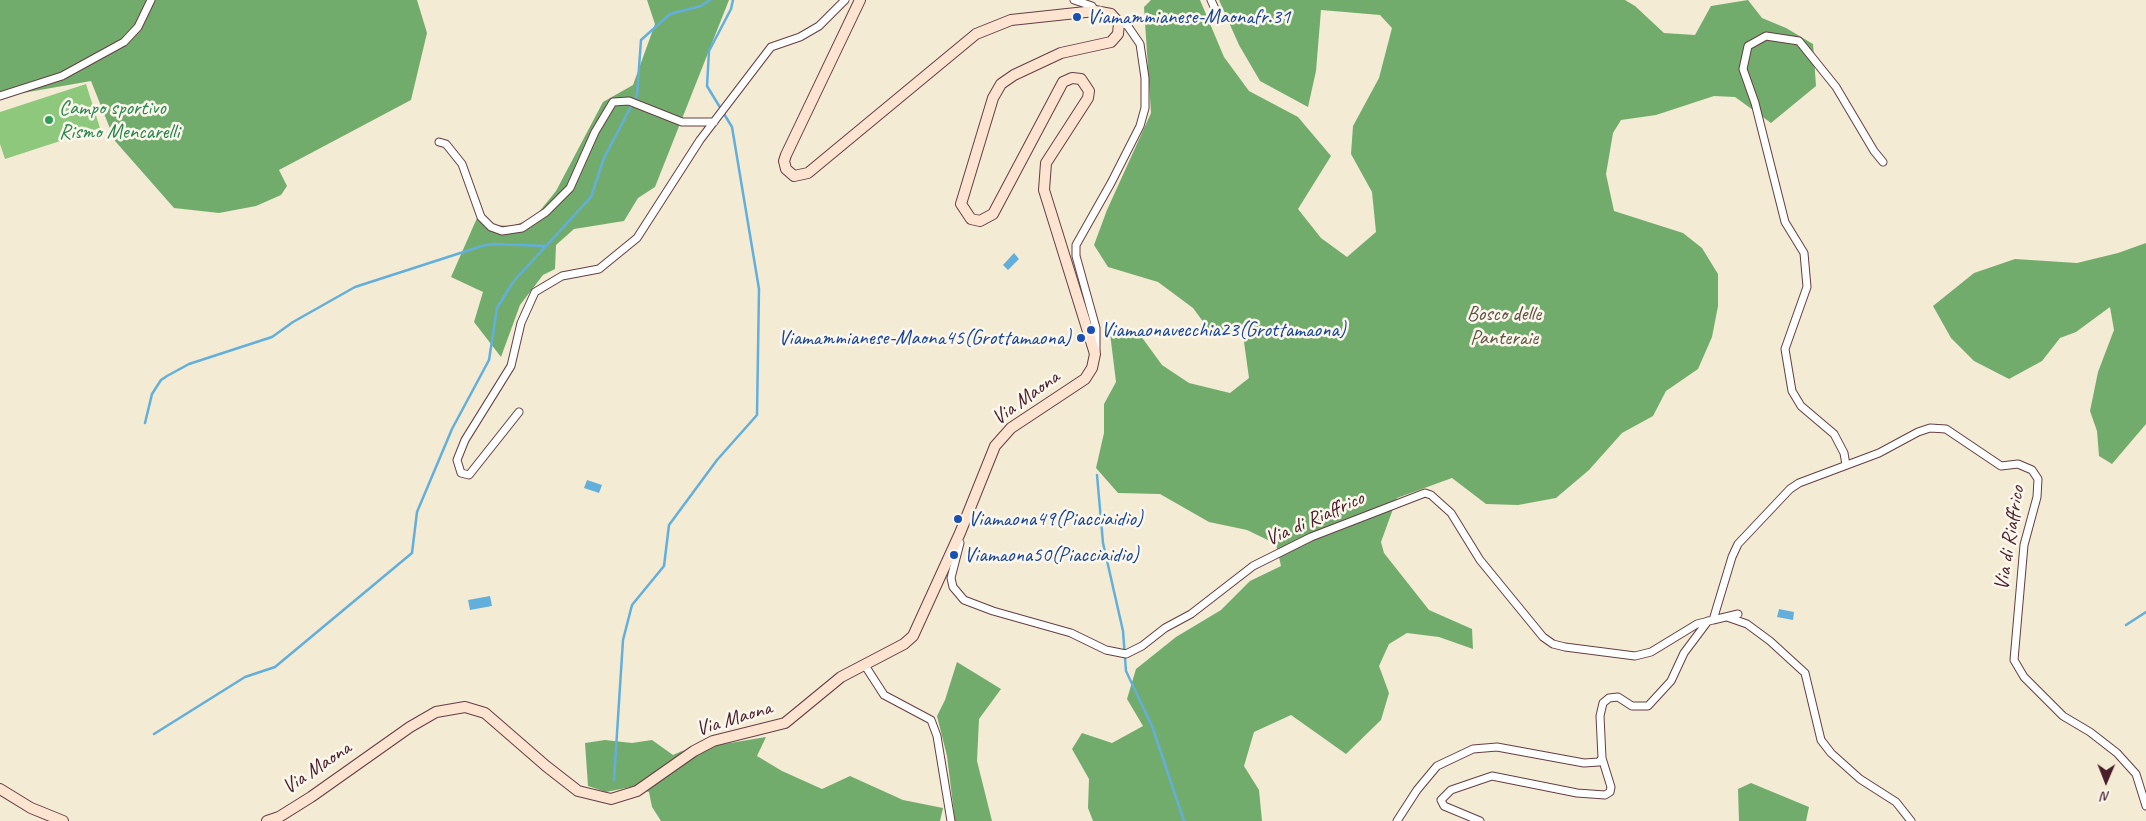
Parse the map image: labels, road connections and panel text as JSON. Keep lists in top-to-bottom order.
{
  "streets": {
    "main road": ["Via Maona"],
    "street": ["Via di Riaffrico"]
  },
  "crossings": [
    ["Via Maona", "Via di Riaffrico"]
  ],
  "parks": ["Bosco delle Panteraie"],
  "places": [
    "Viamammianese-Maonafr.31",
    "Campo sportivo Rismo Mencarelli",
    "Viamaonavecchia23(Grottamaona)",
    "Viamammianese-Maona45(Grottamaona)",
    "Viamaona49(Piacciaidio)",
    "Viamaona50(Piacciaidio)"
  ],
  "north": "bottom"
}
